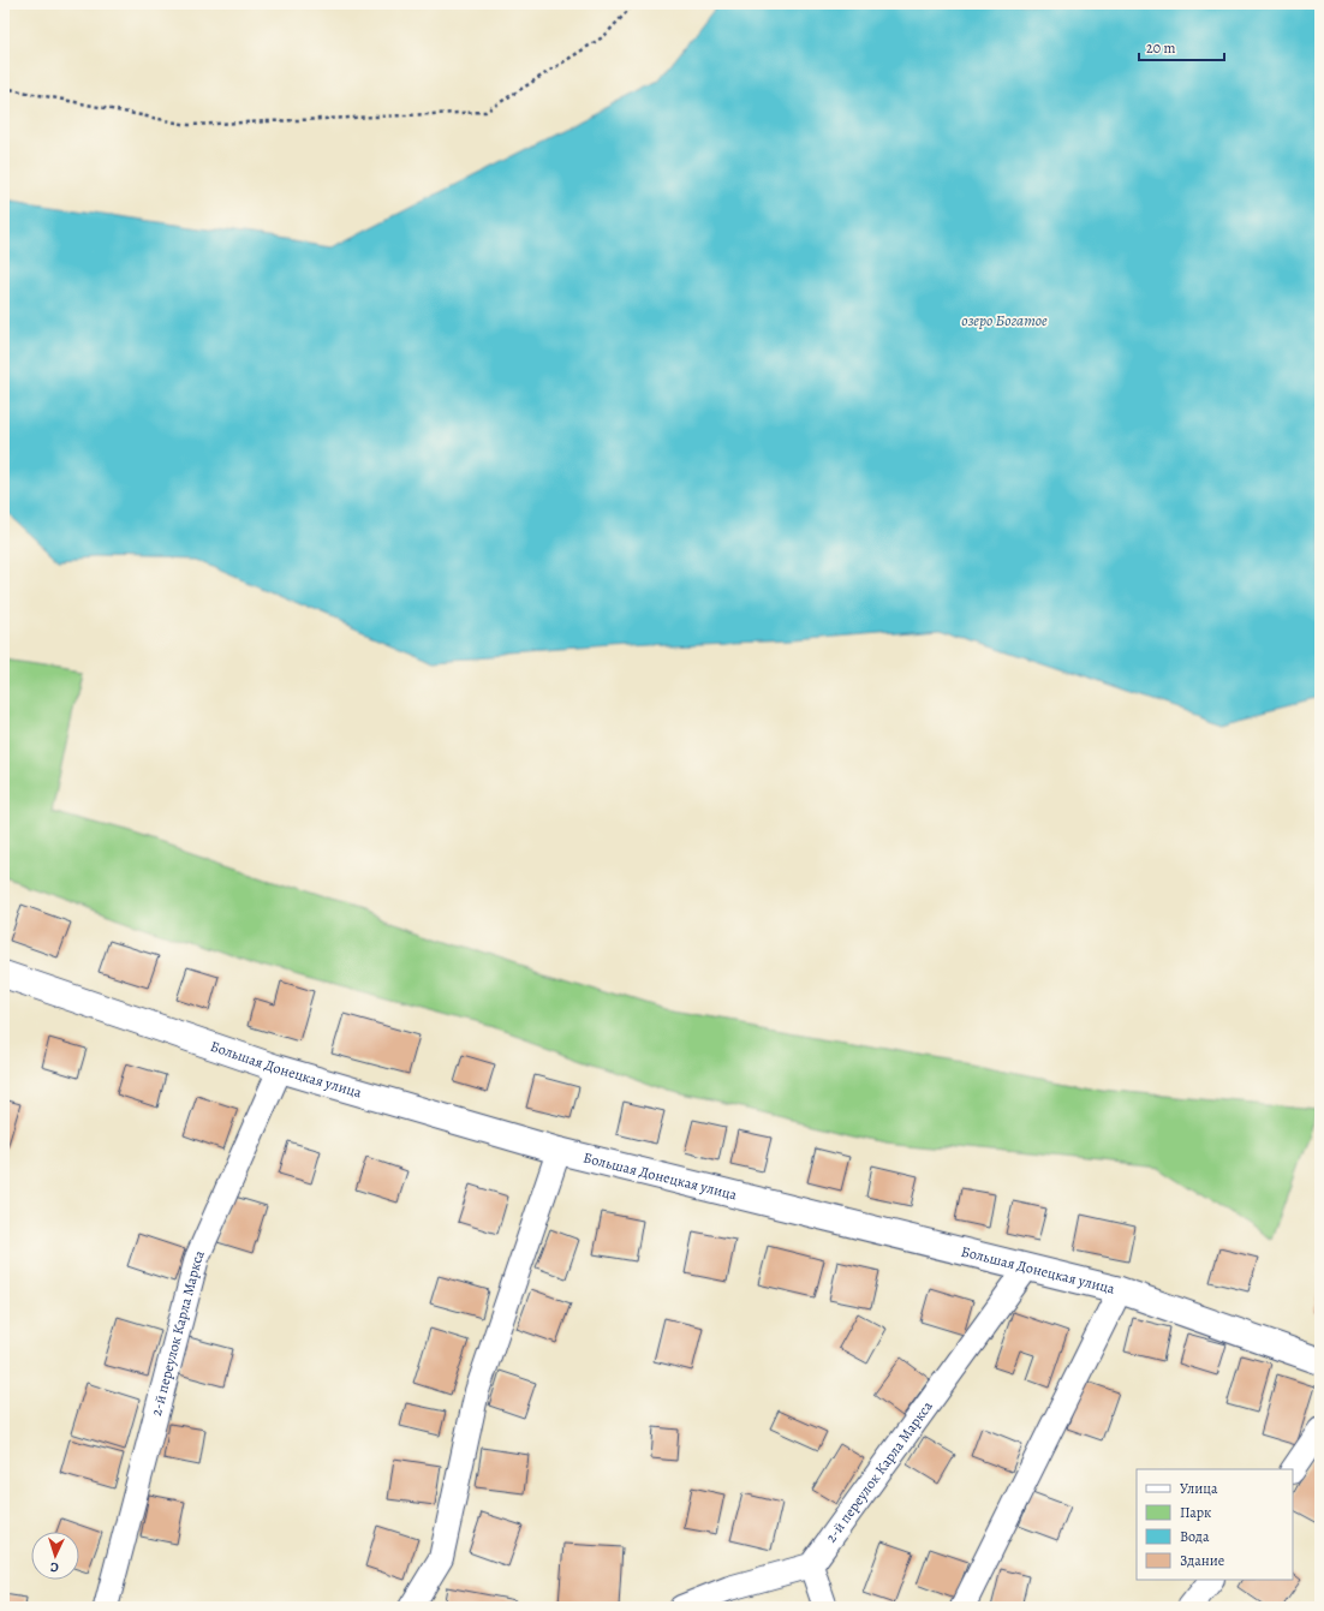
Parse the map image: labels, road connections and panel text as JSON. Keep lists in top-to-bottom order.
{
  "streets": {
    "street": ["Большая Донецкая улица", "2-й переулок Карла Маркса"]
  },
  "crossings": [
    ["Большая Донецкая улица", "2-й переулок Карла Маркса"]
  ],
  "water": ["озеро Богатое"],
  "legend": [
    "Улица",
    "Парк",
    "Вода",
    "Здание"
  ],
  "scale_bar": "20 m",
  "north": "bottom"
}
